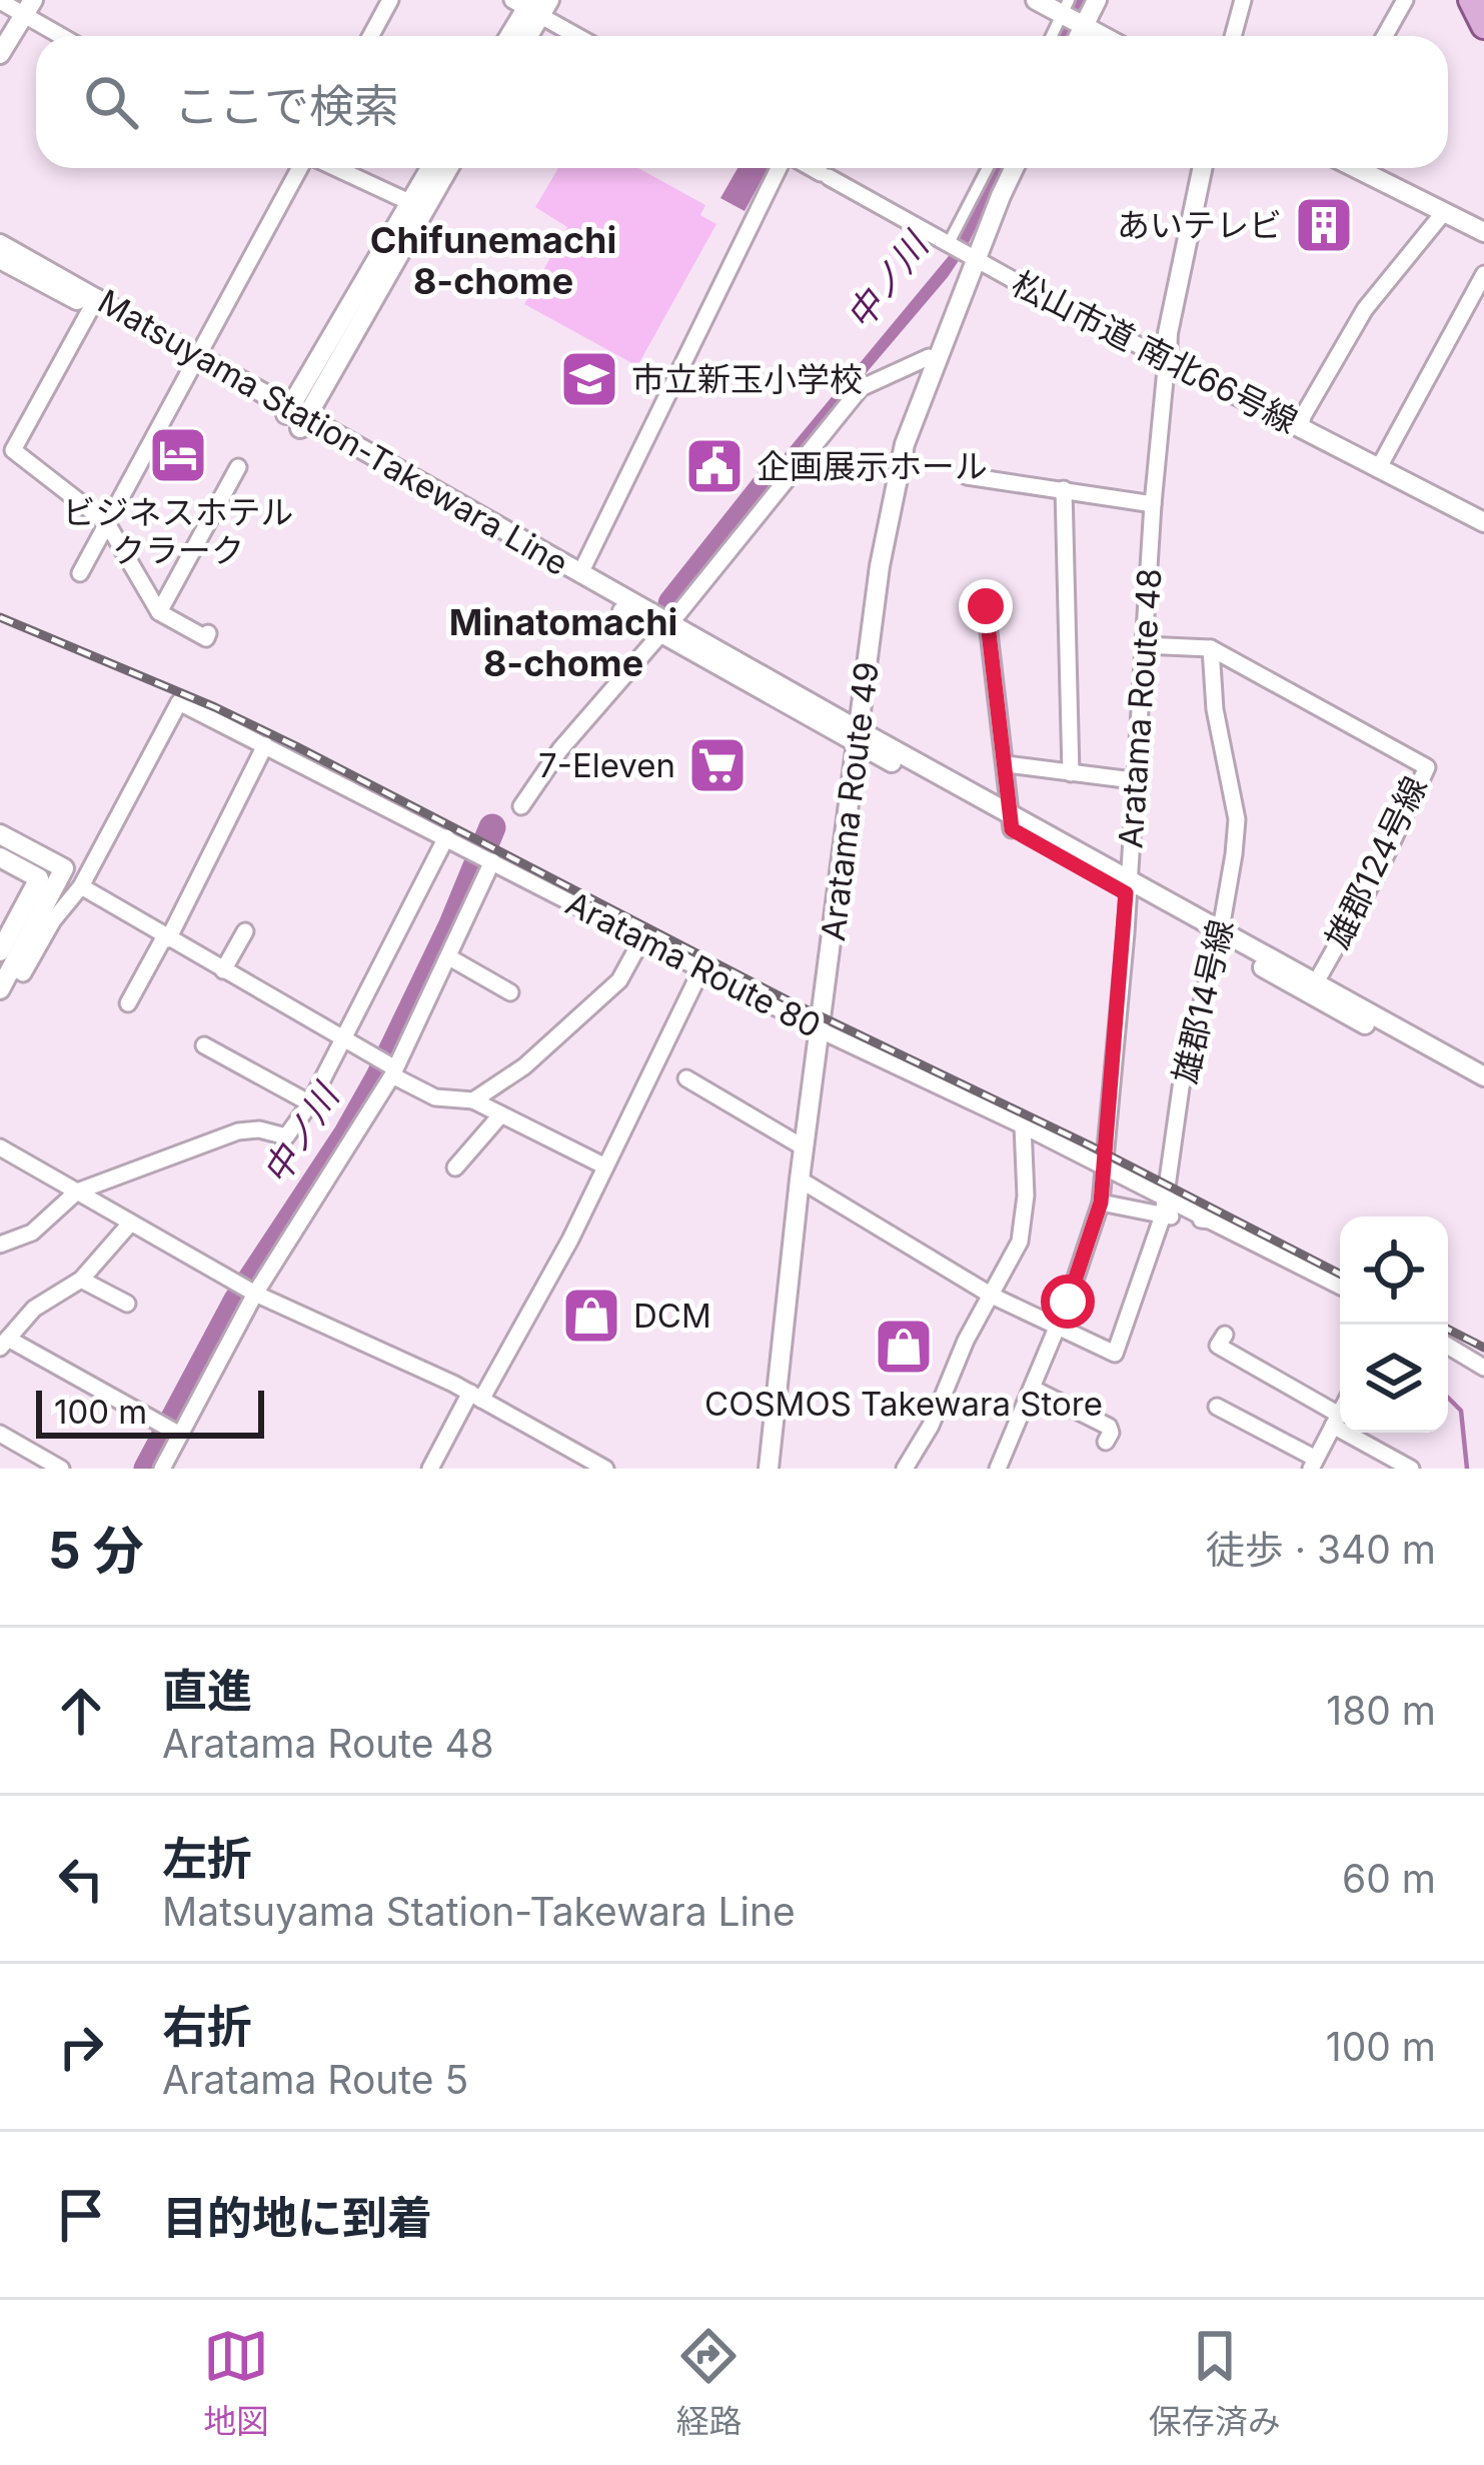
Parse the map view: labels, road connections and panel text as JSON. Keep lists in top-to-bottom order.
{
  "streets": {
    "street": [
      "松山市道 南北66号線",
      "Matsuyama Station-Takewara Line",
      "Aratama Route 48",
      "Aratama Route 49",
      "雄郡124号線",
      "Aratama Route 80",
      "雄郡14号線"
    ]
  },
  "crossings": [
    ["松山市道 南北66号線", "Aratama Route 48"],
    ["松山市道 南北66号線", "Aratama Route 49"],
    ["Matsuyama Station-Takewara Line", "Aratama Route 48"],
    ["Matsuyama Station-Takewara Line", "Aratama Route 49"],
    ["Matsuyama Station-Takewara Line", "雄郡124号線"],
    ["Matsuyama Station-Takewara Line", "雄郡14号線"],
    ["Aratama Route 48", "Aratama Route 80"],
    ["Aratama Route 48", "雄郡14号線"],
    ["Aratama Route 49", "Aratama Route 80"],
    ["雄郡124号線", "雄郡14号線"],
    ["Aratama Route 80", "雄郡14号線"]
  ],
  "districts": ["Chifunemachi 8-chome", "Minatomachi 8-chome"],
  "water": ["中ノ川"],
  "places": {
    "building": ["あいテレビ"],
    "school or university": ["市立新玉小学校"],
    "hotel": ["ビジネスホテル クラーク"],
    "public building": ["企画展示ホール"],
    "supermarket": ["7-Eleven"],
    "shop": ["DCM", "COSMOS Takewara Store"]
  },
  "scale_bar": "100 m",
  "page": {
    "search": "ここで検索",
    "scale": "100 m",
    "heading": ["5 分", "徒歩 · 340 m"],
    "list": [
      ["直進", "Aratama Route 48", "180 m"],
      ["左折", "Matsuyama Station-Takewara Line", "60 m"],
      ["右折", "Aratama Route 5", "100 m"],
      "目的地に到着"
    ],
    "nav": ["地図", "経路", "保存済み"]
  }
}
